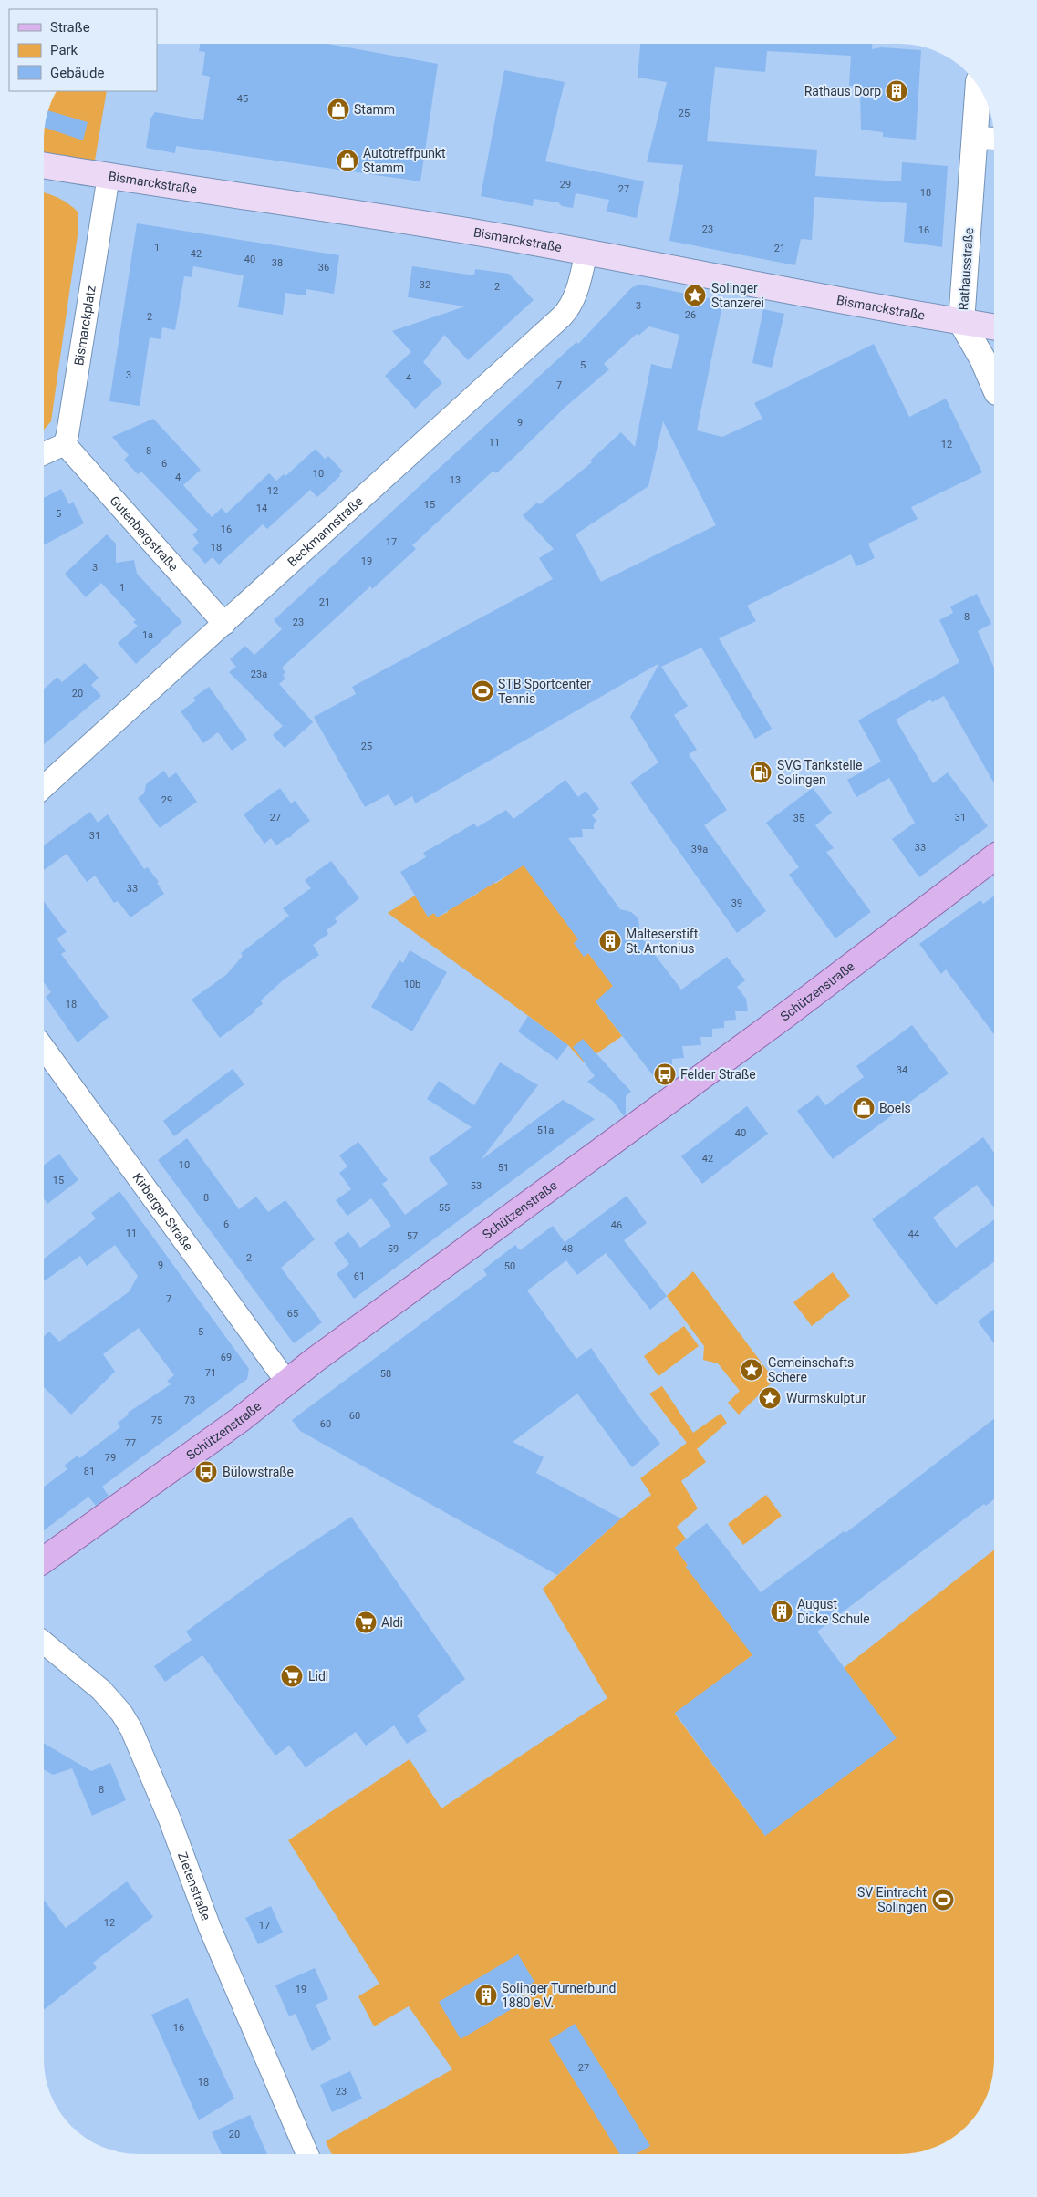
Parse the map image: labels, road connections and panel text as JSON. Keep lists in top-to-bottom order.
{
  "streets": {
    "main road": ["Bismarckstraße", "Schützenstraße"],
    "street": [
      "Rathausstraße",
      "Bismarckplatz",
      "Beckmannstraße",
      "Gutenbergstraße",
      "Kirberger Straße",
      "Zietenstraße"
    ]
  },
  "crossings": [
    ["Bismarckstraße", "Rathausstraße"],
    ["Bismarckstraße", "Bismarckplatz"],
    ["Bismarckstraße", "Beckmannstraße"],
    ["Bismarckplatz", "Gutenbergstraße"],
    ["Beckmannstraße", "Gutenbergstraße"],
    ["Schützenstraße", "Kirberger Straße"]
  ],
  "places": {
    "building": [
      "Rathaus Dorp",
      "Malteserstift St. Antonius",
      "August Dicke Schule",
      "Solinger Turnerbund 1880 e.V."
    ],
    "shop": ["Stamm", "Autotreffpunkt Stamm", "Boels"],
    "place": ["Solinger Stanzerei", "Gemeinschafts Schere", "Wurmskulptur"],
    "sports": ["STB Sportcenter Tennis", "SV Eintracht Solingen"],
    "fuel station": ["SVG Tankstelle Solingen"],
    "bus stop": ["Felder Straße", "Bülowstraße"],
    "supermarket": ["Aldi", "Lidl"]
  },
  "house_numbers": [
    "45",
    "25",
    "29",
    "27",
    "18",
    "23",
    "16",
    "1",
    "21",
    "42",
    "40",
    "38",
    "36",
    "32",
    "2",
    "3",
    "26",
    "2",
    "5",
    "3",
    "4",
    "7",
    "9",
    "11",
    "12",
    "8",
    "6",
    "10",
    "4",
    "13",
    "12",
    "15",
    "14",
    "5",
    "16",
    "17",
    "18",
    "19",
    "3",
    "1",
    "21",
    "8",
    "23",
    "1a",
    "23a",
    "20",
    "25",
    "29",
    "27",
    "31",
    "35",
    "31",
    "33",
    "39a",
    "33",
    "39",
    "10b",
    "18",
    "34",
    "51a",
    "40",
    "42",
    "10",
    "51",
    "15",
    "53",
    "8",
    "55",
    "6",
    "46",
    "11",
    "44",
    "57",
    "59",
    "48",
    "2",
    "9",
    "50",
    "61",
    "7",
    "65",
    "5",
    "69",
    "71",
    "58",
    "73",
    "60",
    "75",
    "60",
    "77",
    "79",
    "81",
    "8",
    "12",
    "17",
    "19",
    "16",
    "27",
    "18",
    "23",
    "20"
  ],
  "legend": ["Straße", "Park", "Gebäude"]
}
